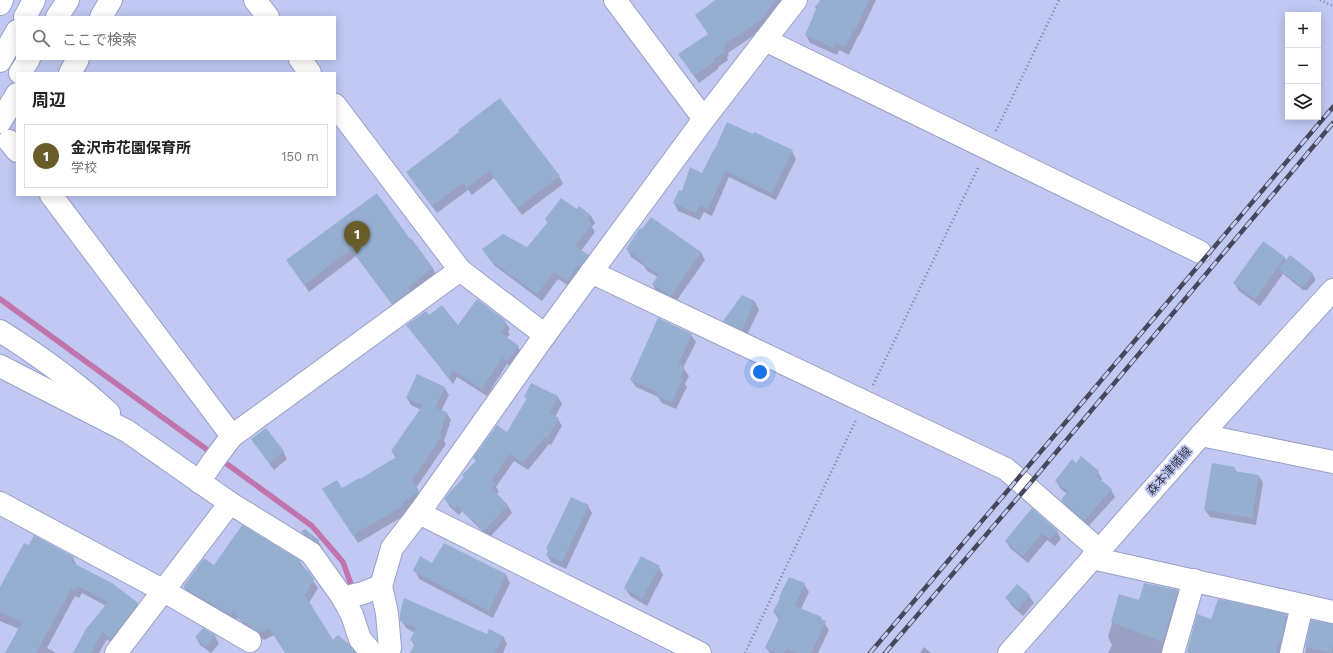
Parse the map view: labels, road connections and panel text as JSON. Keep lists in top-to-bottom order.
{
  "streets": {
    "main road": ["森本津幡線"]
  },
  "page": {
    "map_buttons": ["+", "−"],
    "search": "ここで検索",
    "heading": "周辺",
    "list": [
      {
        "mark": "1",
        "name": "金沢市花園保育所",
        "note": "学校",
        "value": "150 m"
      }
    ],
    "pins": "1"
  }
}
